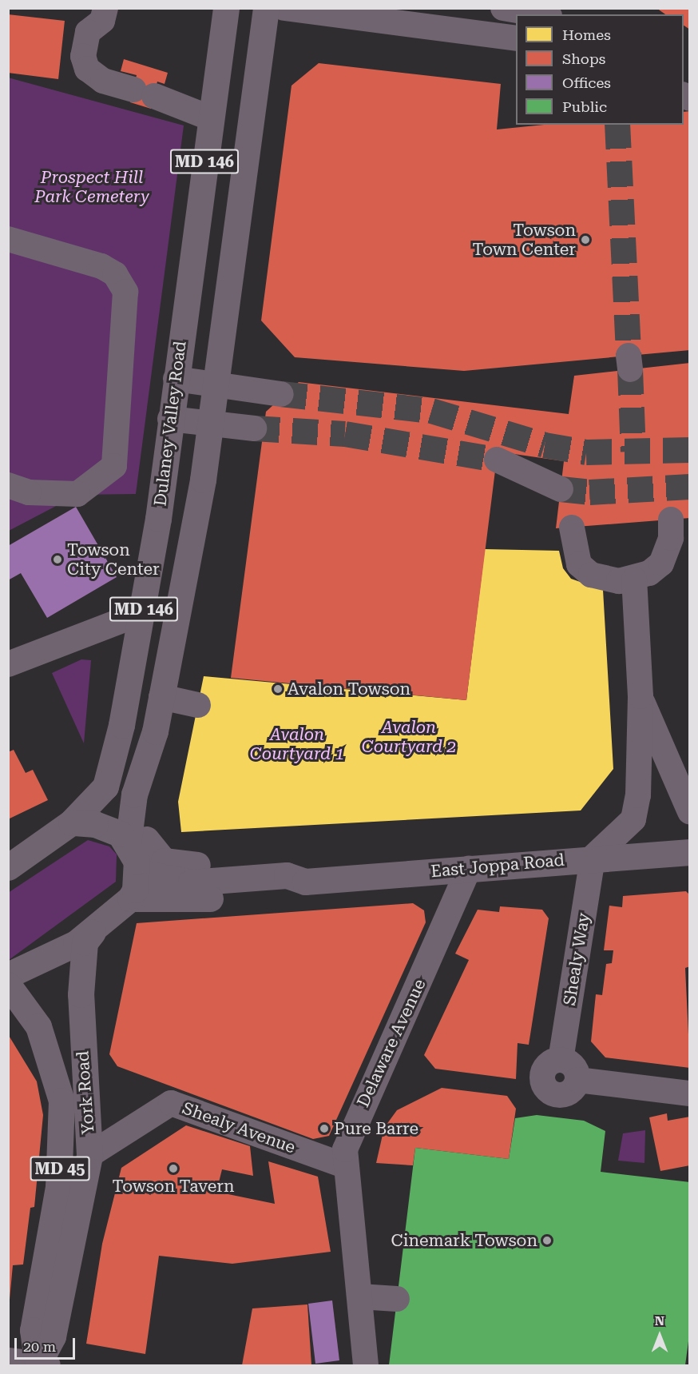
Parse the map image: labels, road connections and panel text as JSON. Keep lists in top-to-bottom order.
{
  "streets": {
    "main road": [
      "MD 146",
      "Dulaney Valley Road",
      "East Joppa Road",
      "York Road",
      "MD 45"
    ],
    "street": ["Shealy Way", "Delaware Avenue", "Shealy Avenue"]
  },
  "crossings": [
    ["MD 146", "East Joppa Road"],
    ["MD 146", "MD 45"],
    ["East Joppa Road", "Shealy Way"],
    ["East Joppa Road", "Delaware Avenue"],
    ["East Joppa Road", "MD 45"],
    ["Delaware Avenue", "Shealy Avenue"],
    ["York Road", "Shealy Avenue"],
    ["York Road", "MD 45"]
  ],
  "parks": ["Prospect Hill Park Cemetery", "Avalon Courtyard 2", "Avalon Courtyard 1"],
  "places": [
    "Towson Town Center",
    "Towson City Center",
    "Avalon Towson",
    "Pure Barre",
    "Towson Tavern",
    "Cinemark Towson"
  ],
  "legend": [
    "Homes",
    "Shops",
    "Offices",
    "Public"
  ],
  "scale_bar": "20 m",
  "north": "top"
}
